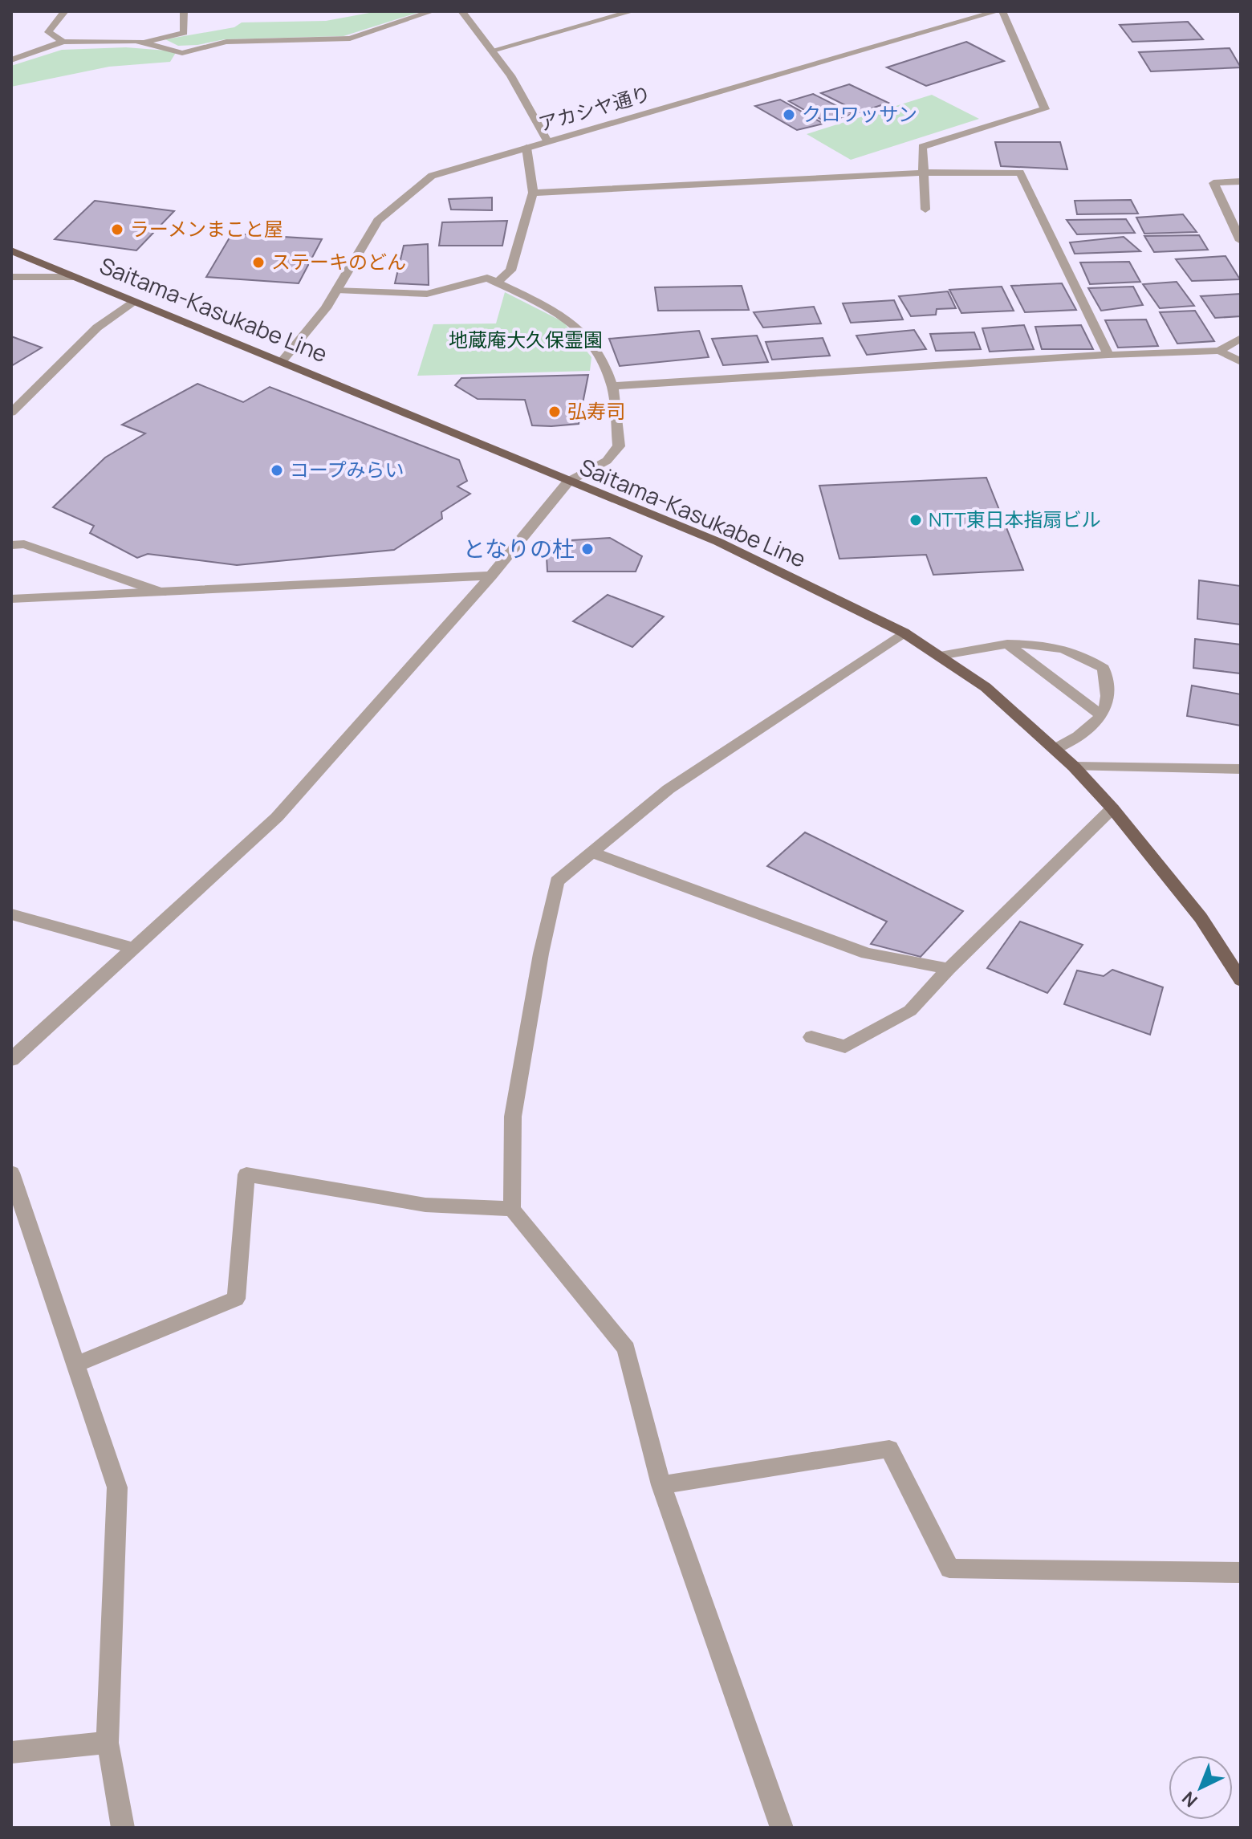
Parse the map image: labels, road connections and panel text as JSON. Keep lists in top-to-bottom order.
{
  "streets": {
    "main road": ["Saitama-Kasukabe Line"],
    "street": ["アカシヤ通り"]
  },
  "crossings": [
    ["アカシヤ通り", "Saitama-Kasukabe Line"]
  ],
  "parks": ["地蔵庵大久保霊園"],
  "places": [
    "クロワッサン",
    "ラーメンまこと屋",
    "ステーキのどん",
    "弘寿司",
    "コープみらい",
    "NTT東日本指扇ビル",
    "となりの杜"
  ],
  "north": "bottom left"
}
